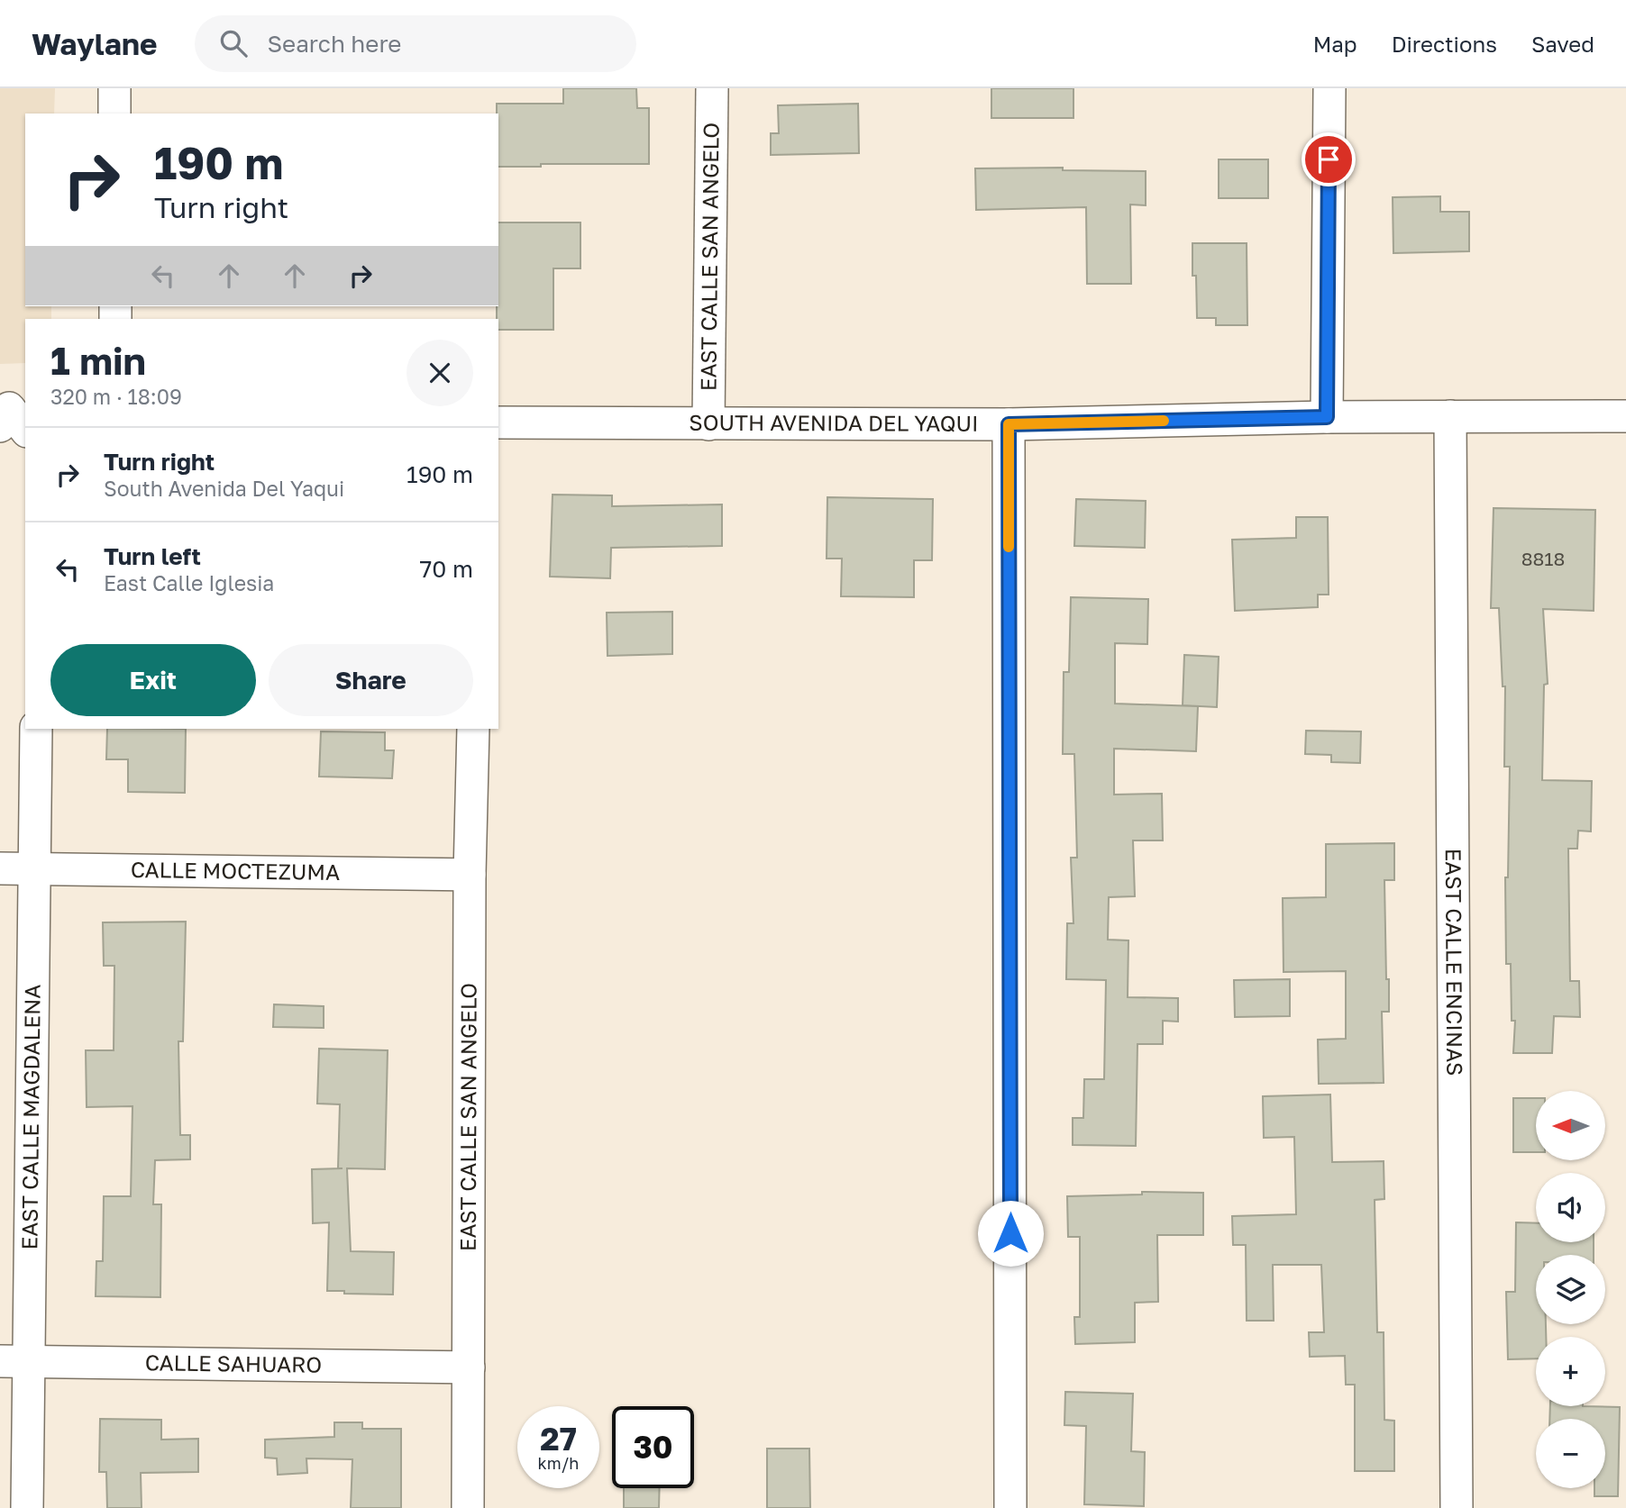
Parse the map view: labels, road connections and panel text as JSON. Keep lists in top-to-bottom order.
{
  "streets": {
    "street": [
      "EAST CALLE SAN ANGELO",
      "SOUTH AVENIDA DEL YAQUI",
      "CALLE MOCTEZUMA",
      "EAST CALLE ENCINAS",
      "EAST CALLE MAGDALENA",
      "CALLE SAHUARO"
    ]
  },
  "crossings": [
    ["EAST CALLE SAN ANGELO", "SOUTH AVENIDA DEL YAQUI"],
    ["EAST CALLE SAN ANGELO", "CALLE MOCTEZUMA"],
    ["EAST CALLE SAN ANGELO", "CALLE SAHUARO"],
    ["SOUTH AVENIDA DEL YAQUI", "EAST CALLE ENCINAS"],
    ["CALLE MOCTEZUMA", "EAST CALLE MAGDALENA"],
    ["EAST CALLE MAGDALENA", "CALLE SAHUARO"]
  ],
  "house_numbers": ["8818"],
  "north": "left",
  "page": {
    "header": "Waylane",
    "search": "Search here",
    "nav": ["Map", "Directions", "Saved"],
    "turn": ["190 m", "Turn right"],
    "heading": ["1 min", "320 m · 18:09"],
    "list": [
      {
        "name": "Turn right",
        "note": "South Avenida Del Yaqui",
        "value": "190 m"
      },
      {
        "name": "Turn left",
        "note": "East Calle Iglesia",
        "value": "70 m"
      }
    ],
    "buttons": ["Exit", "Share"],
    "map_buttons": ["+", "−"],
    "speed": "27 km/h",
    "limit": "30"
  }
}
